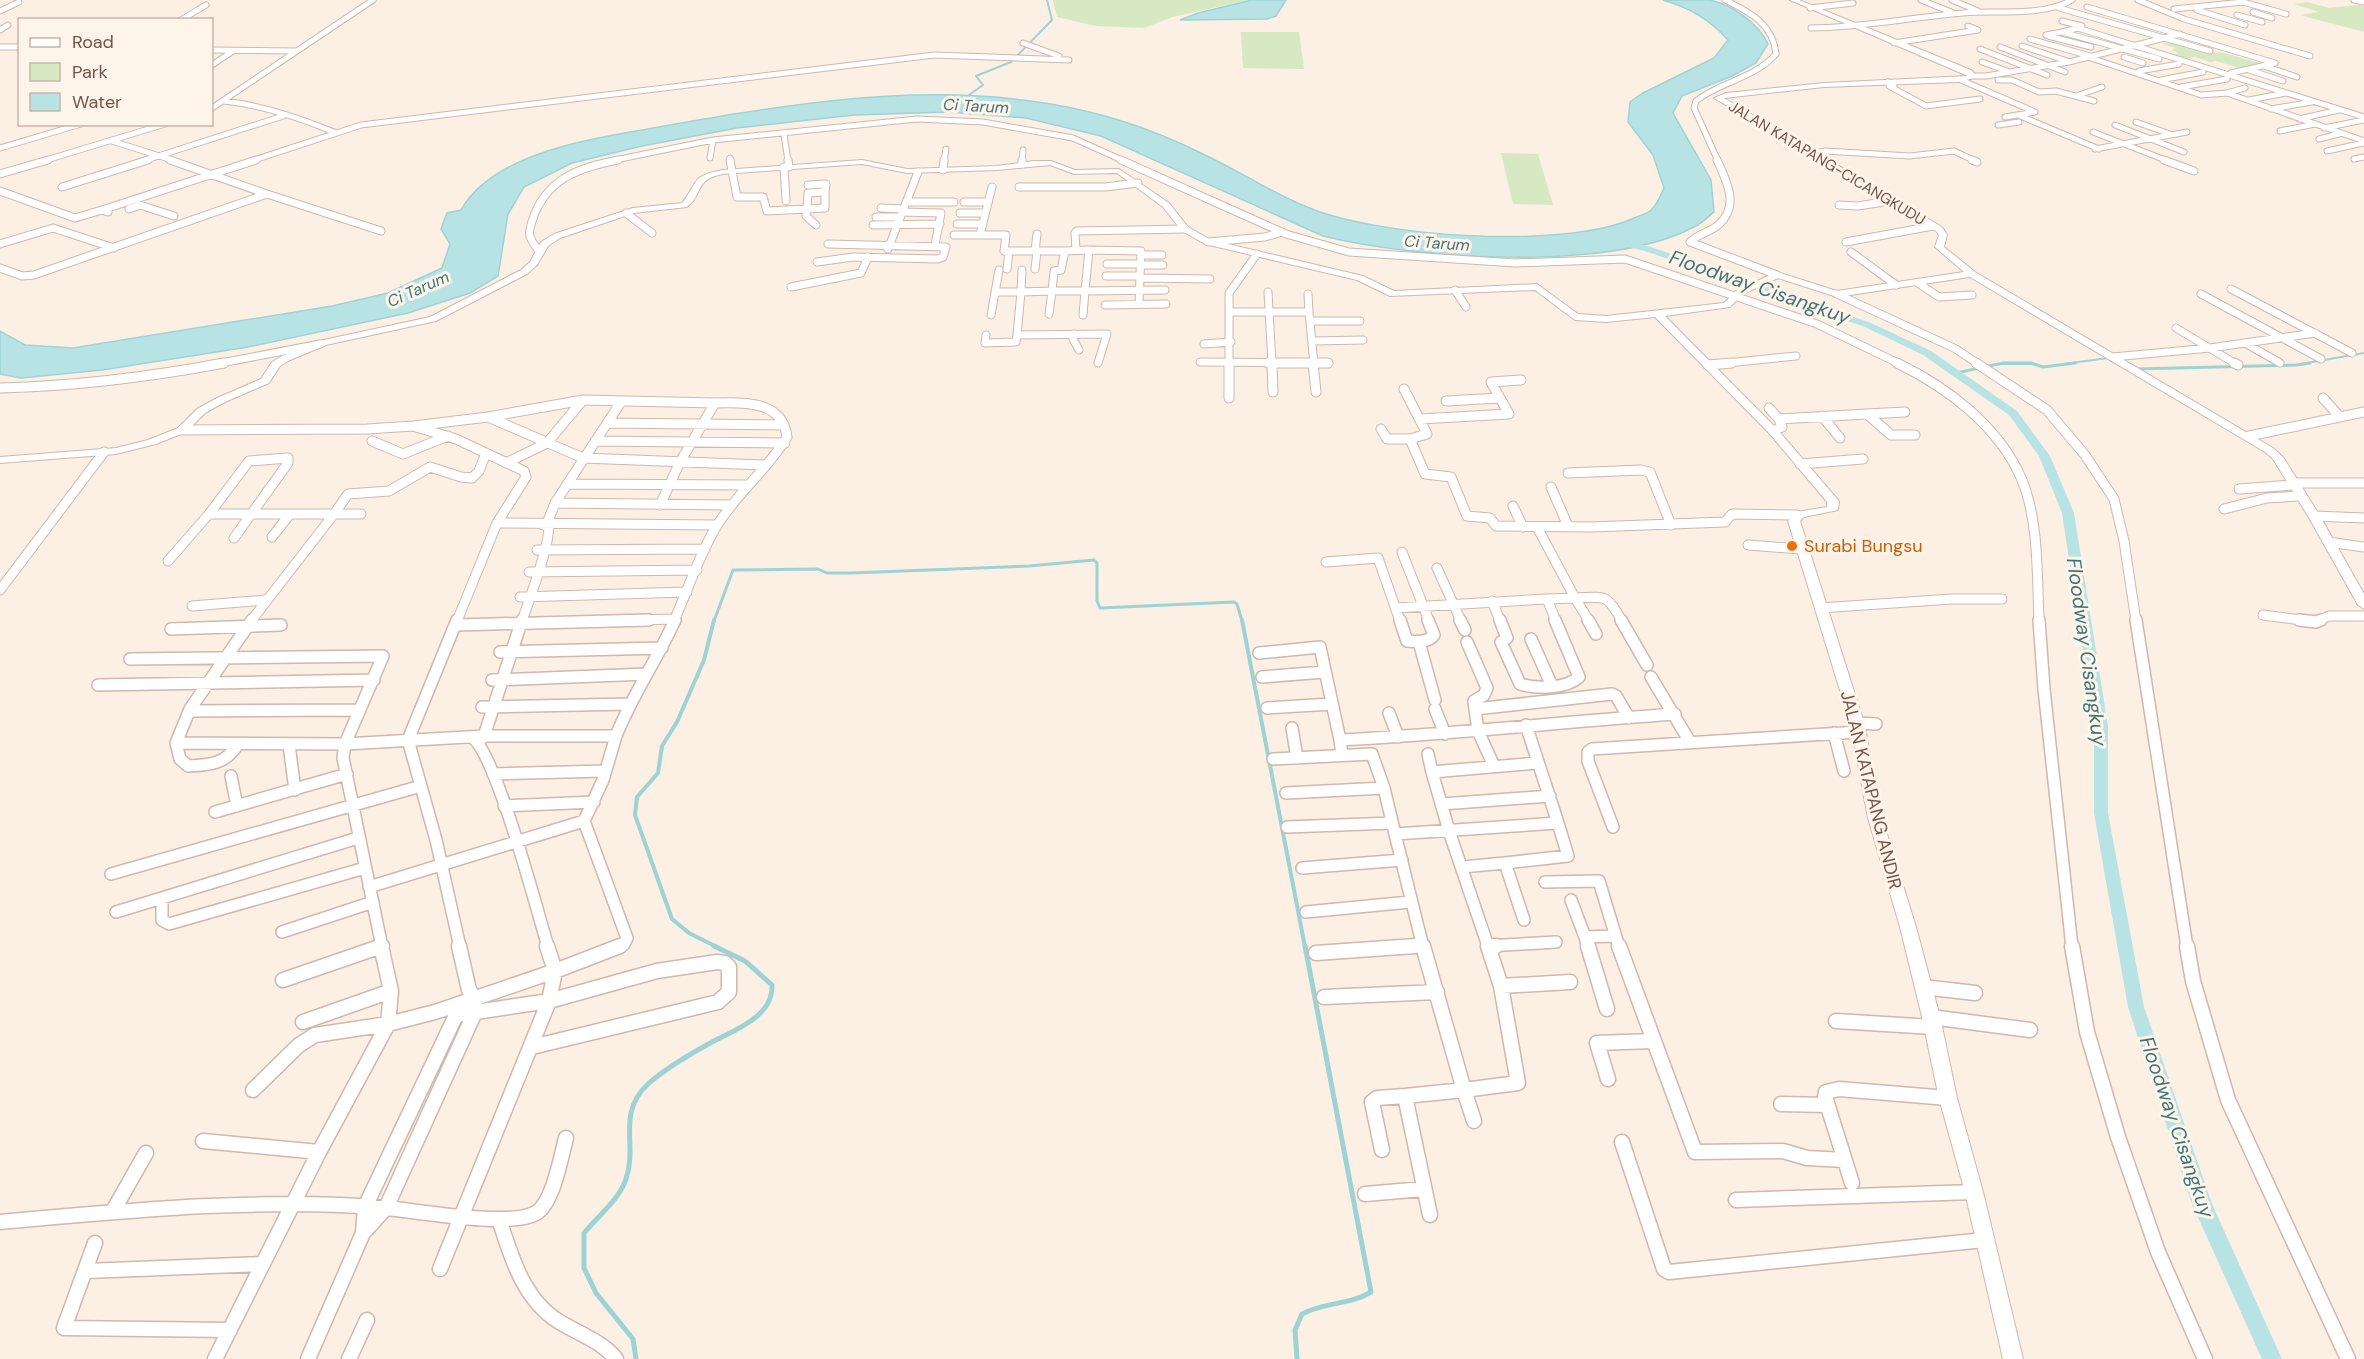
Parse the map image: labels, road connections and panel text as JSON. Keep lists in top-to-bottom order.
{
  "streets": {
    "street": ["JALAN KATAPANG-CICANGKUDU", "JALAN KATAPANG ANDIR"]
  },
  "water": ["Ci Tarum", "Floodway Cisangkuy"],
  "places": ["Surabi Bungsu"],
  "legend": ["Road", "Park", "Water"]
}
